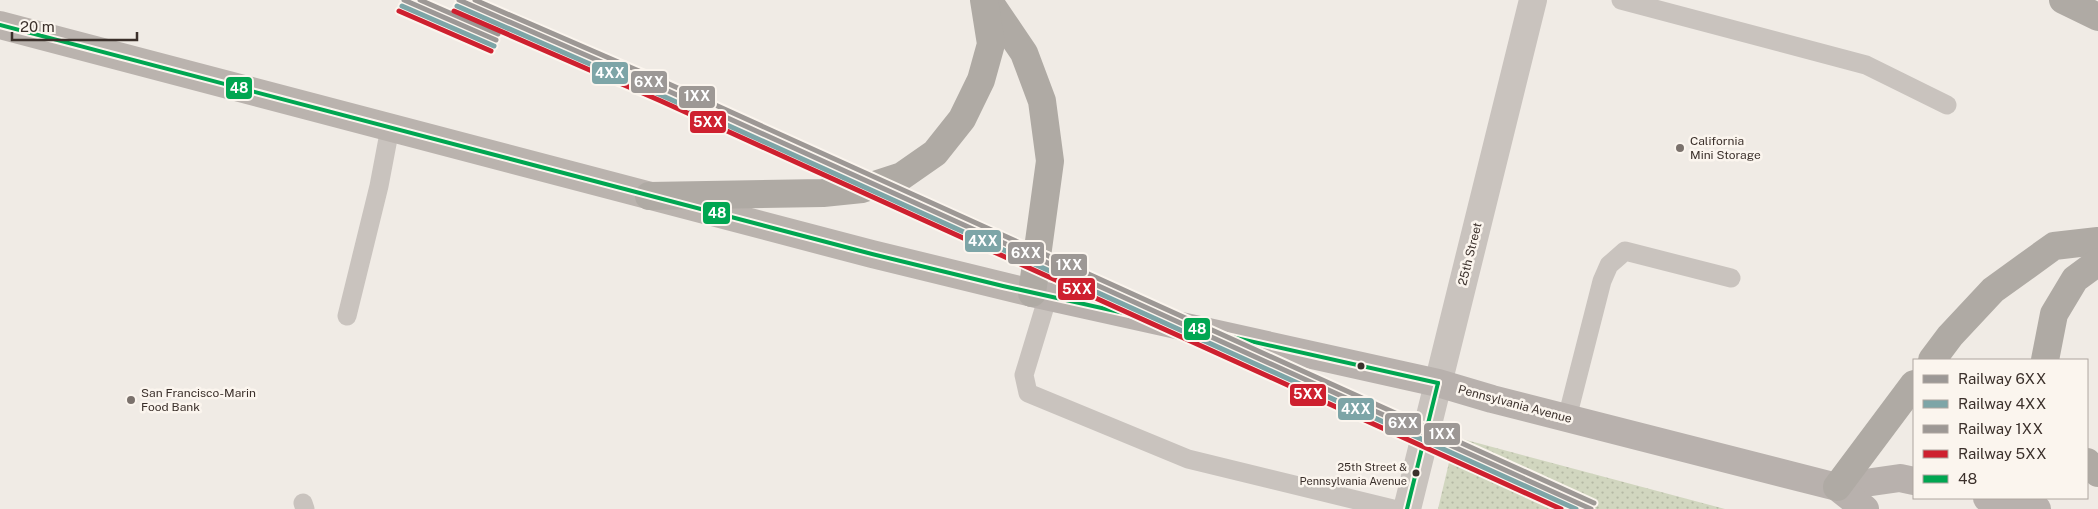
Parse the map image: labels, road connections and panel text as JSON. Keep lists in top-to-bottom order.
{
  "streets": {
    "main road": ["Pennsylvania Avenue"],
    "street": ["25th Street"]
  },
  "crossings": [
    ["25th Street", "Pennsylvania Avenue"]
  ],
  "places": ["California Mini Storage", "San Francisco-Marin Food Bank", "25th Street & Pennsylvania Avenue"],
  "lines": [
    "rail line 6XX",
    "rail line 1XX",
    "rail line 4XX",
    "rail line 5XX",
    "transit line 48"
  ],
  "legend": [
    "Railway 6XX",
    "Railway 4XX",
    "Railway 1XX",
    "Railway 5XX",
    "48"
  ],
  "scale_bar": "20 m"
}
